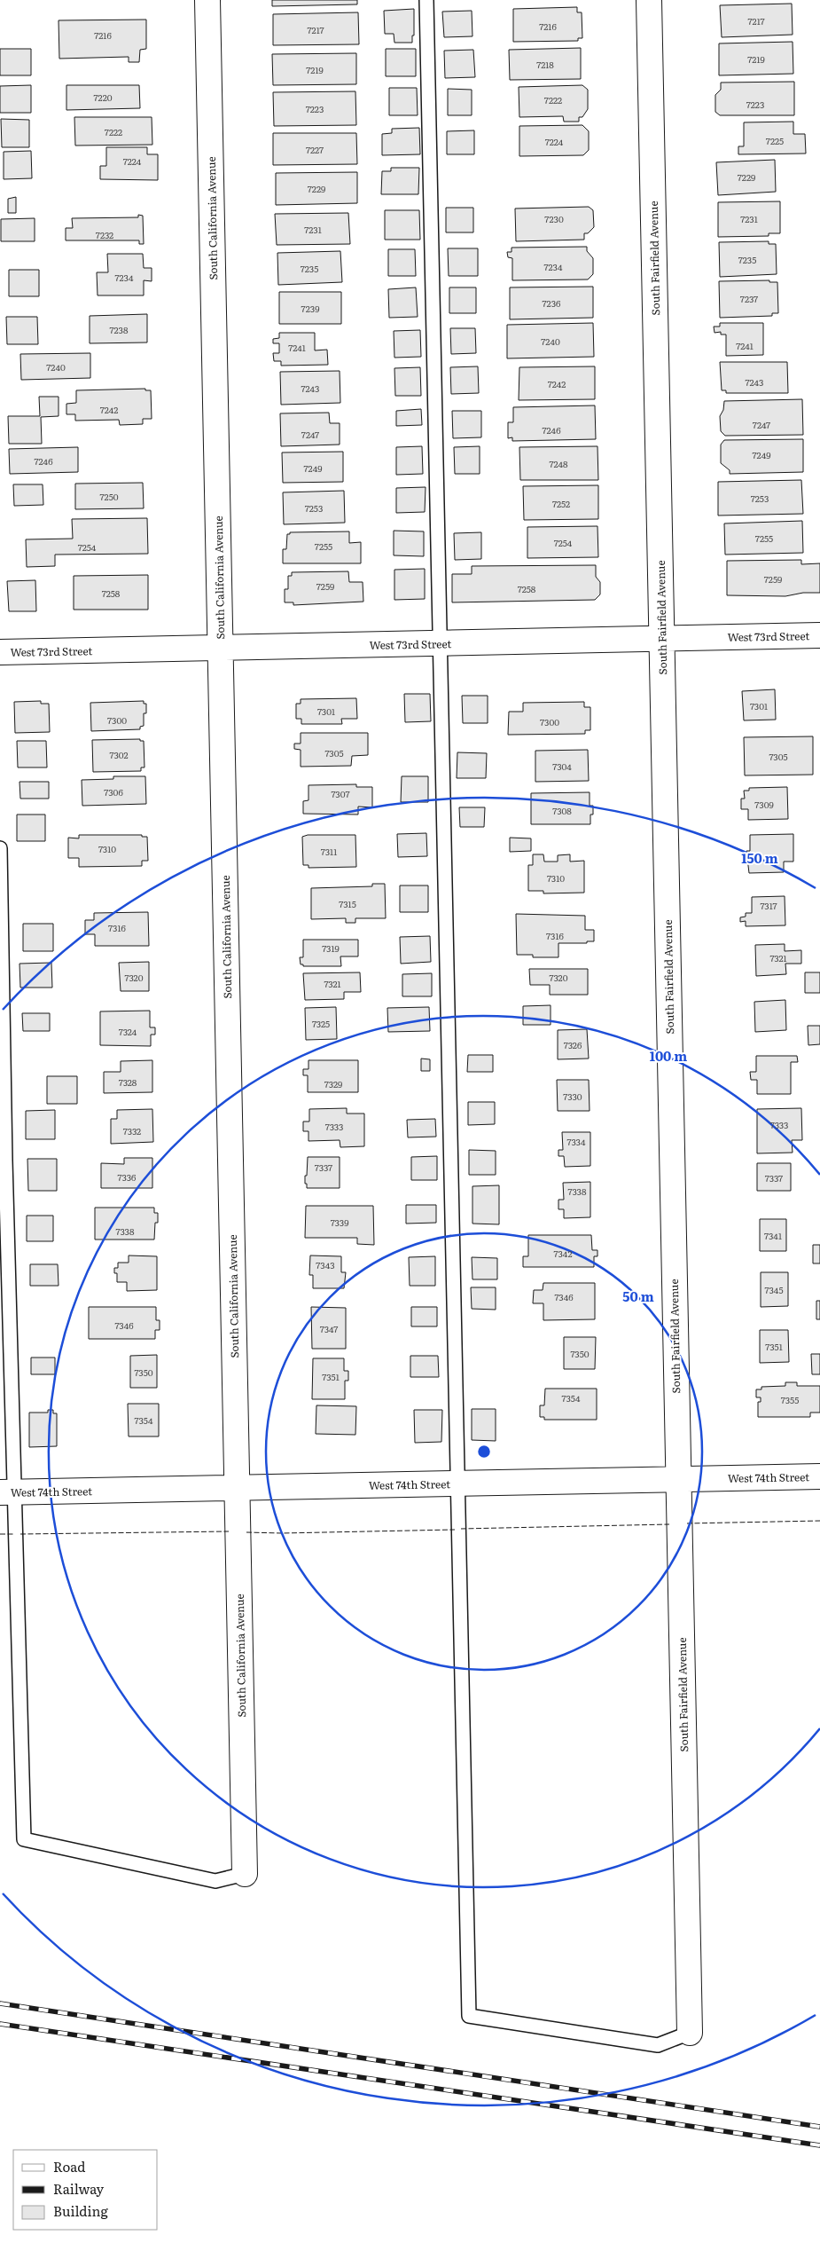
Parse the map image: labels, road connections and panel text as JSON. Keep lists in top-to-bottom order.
{
  "streets": {
    "street": [
      "South California Avenue",
      "South Fairfield Avenue",
      "West 73rd Street",
      "West 74th Street"
    ]
  },
  "crossings": [
    ["South California Avenue", "West 73rd Street"],
    ["South California Avenue", "West 74th Street"],
    ["South Fairfield Avenue", "West 73rd Street"],
    ["South Fairfield Avenue", "West 74th Street"]
  ],
  "house_numbers": [
    "7217",
    "7216",
    "7217",
    "7216",
    "7219",
    "7218",
    "7219",
    "7220",
    "7222",
    "7223",
    "7223",
    "7222",
    "7225",
    "7224",
    "7227",
    "7224",
    "7229",
    "7229",
    "7230",
    "7231",
    "7231",
    "7232",
    "7235",
    "7234",
    "7235",
    "7234",
    "7237",
    "7236",
    "7239",
    "7238",
    "7240",
    "7241",
    "7241",
    "7240",
    "7243",
    "7242",
    "7243",
    "7242",
    "7247",
    "7246",
    "7247",
    "7249",
    "7246",
    "7248",
    "7249",
    "7250",
    "7253",
    "7252",
    "7253",
    "7255",
    "7254",
    "7255",
    "7254",
    "7259",
    "7259",
    "7258",
    "7258",
    "7301",
    "7301",
    "7300",
    "7300",
    "7305",
    "7302",
    "7305",
    "7304",
    "7306",
    "7307",
    "7309",
    "7308",
    "7310",
    "7311",
    "7310",
    "7315",
    "7317",
    "7316",
    "7316",
    "7319",
    "7321",
    "7320",
    "7320",
    "7321",
    "7325",
    "7324",
    "7326",
    "7328",
    "7329",
    "7330",
    "7333",
    "7333",
    "7332",
    "7334",
    "7337",
    "7336",
    "7337",
    "7338",
    "7339",
    "7338",
    "7341",
    "7342",
    "7343",
    "7345",
    "7346",
    "7346",
    "7347",
    "7351",
    "7350",
    "7350",
    "7351",
    "7354",
    "7355",
    "7354"
  ],
  "legend": ["Road", "Railway", "Building"],
  "rings": ["150 m", "100 m", "50 m"]
}
